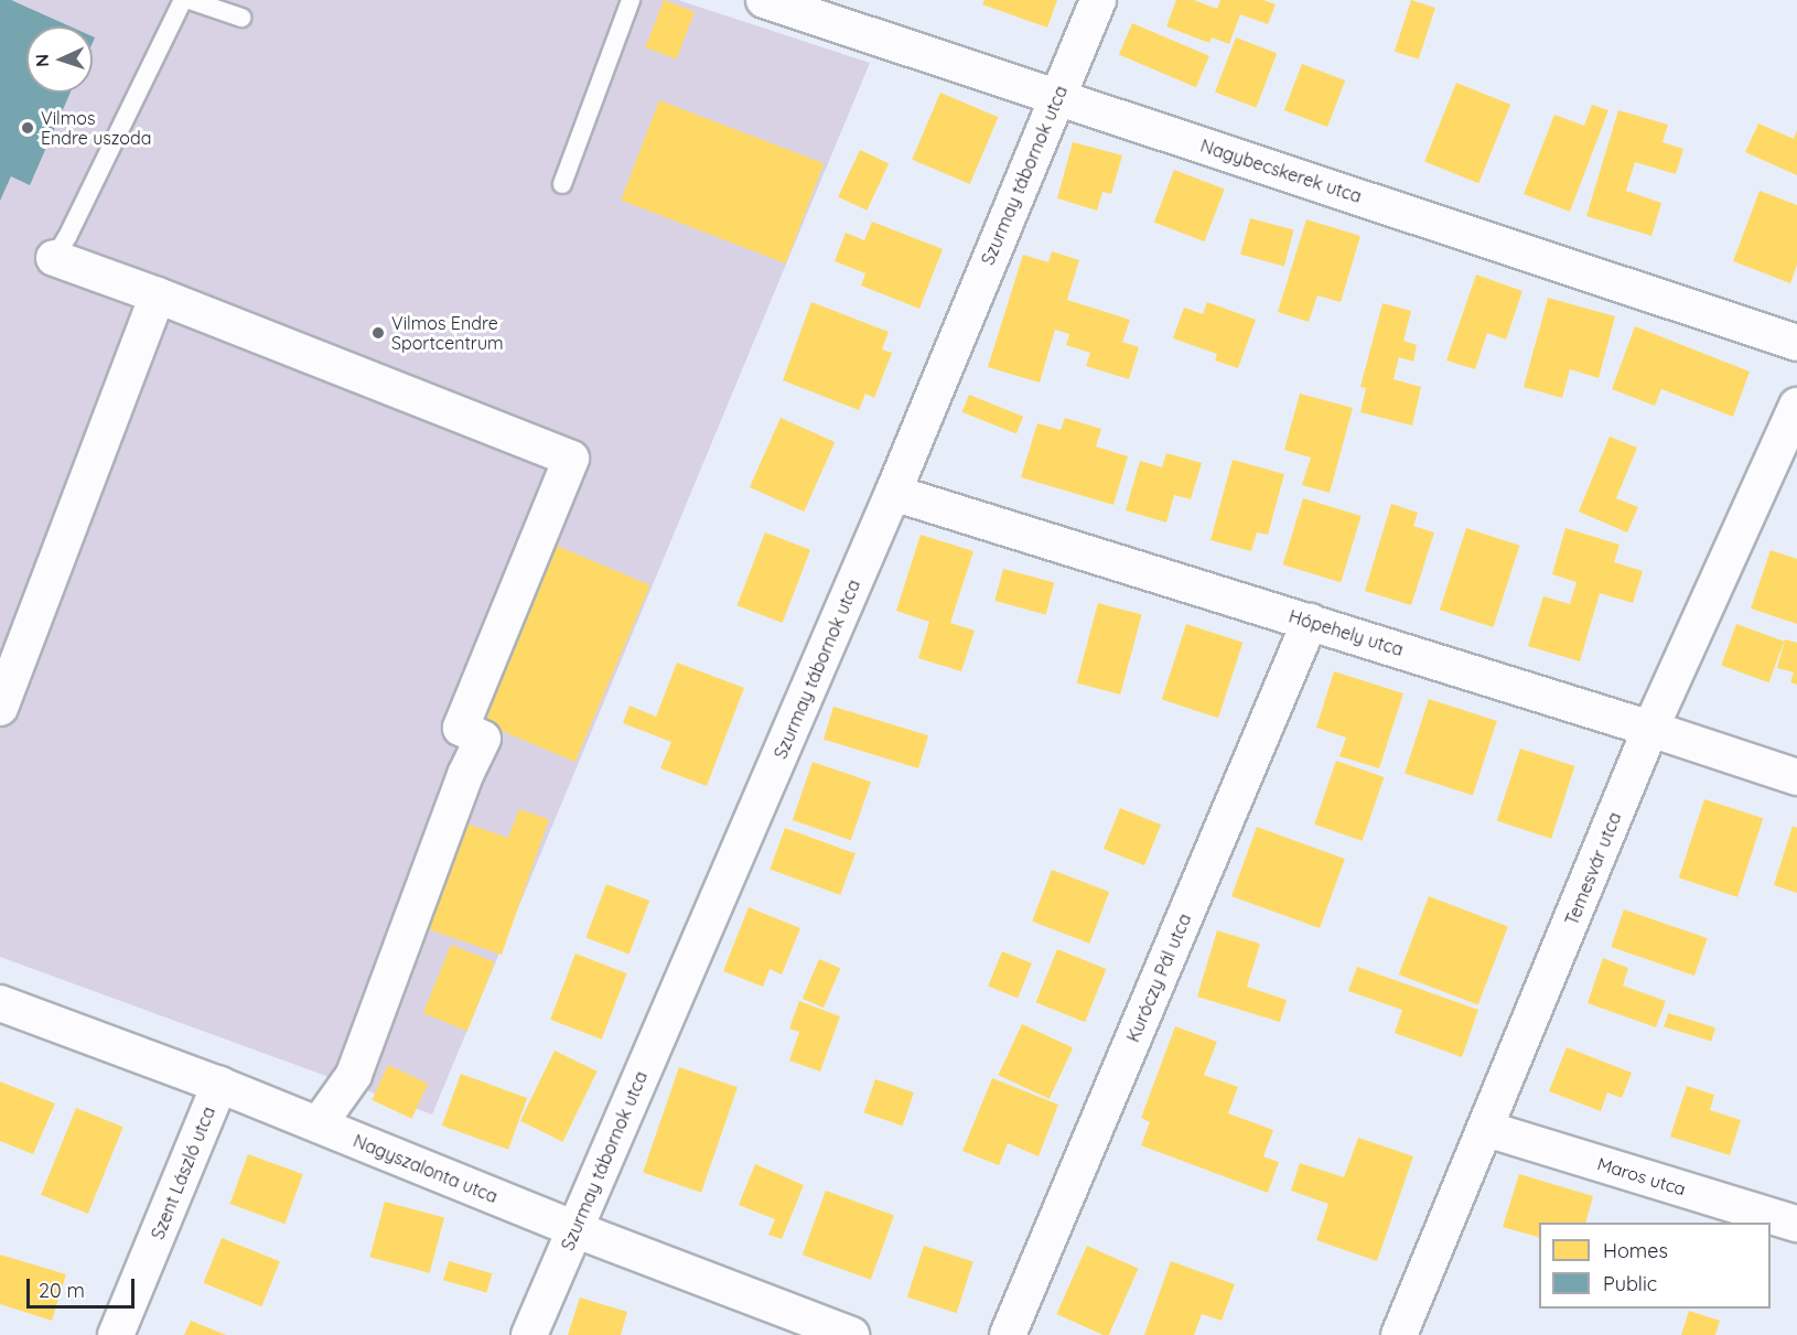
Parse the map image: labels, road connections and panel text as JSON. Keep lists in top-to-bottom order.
{
  "streets": {
    "street": [
      "Nagybecskerek utca",
      "Szurmay tábornok utca",
      "Hópehely utca",
      "Temesvár utca",
      "Kuróczy Pál utca",
      "Nagyszalonta utca",
      "Szent László utca",
      "Maros utca"
    ]
  },
  "crossings": [
    ["Nagybecskerek utca", "Szurmay tábornok utca"],
    ["Szurmay tábornok utca", "Hópehely utca"],
    ["Szurmay tábornok utca", "Nagyszalonta utca"],
    ["Hópehely utca", "Temesvár utca"],
    ["Hópehely utca", "Kuróczy Pál utca"],
    ["Temesvár utca", "Maros utca"],
    ["Nagyszalonta utca", "Szent László utca"]
  ],
  "places": ["Vilmos Endre uszoda", "Vilmos Endre Sportcentrum"],
  "legend": ["Homes", "Public"],
  "scale_bar": "20 m",
  "north": "left"
}
